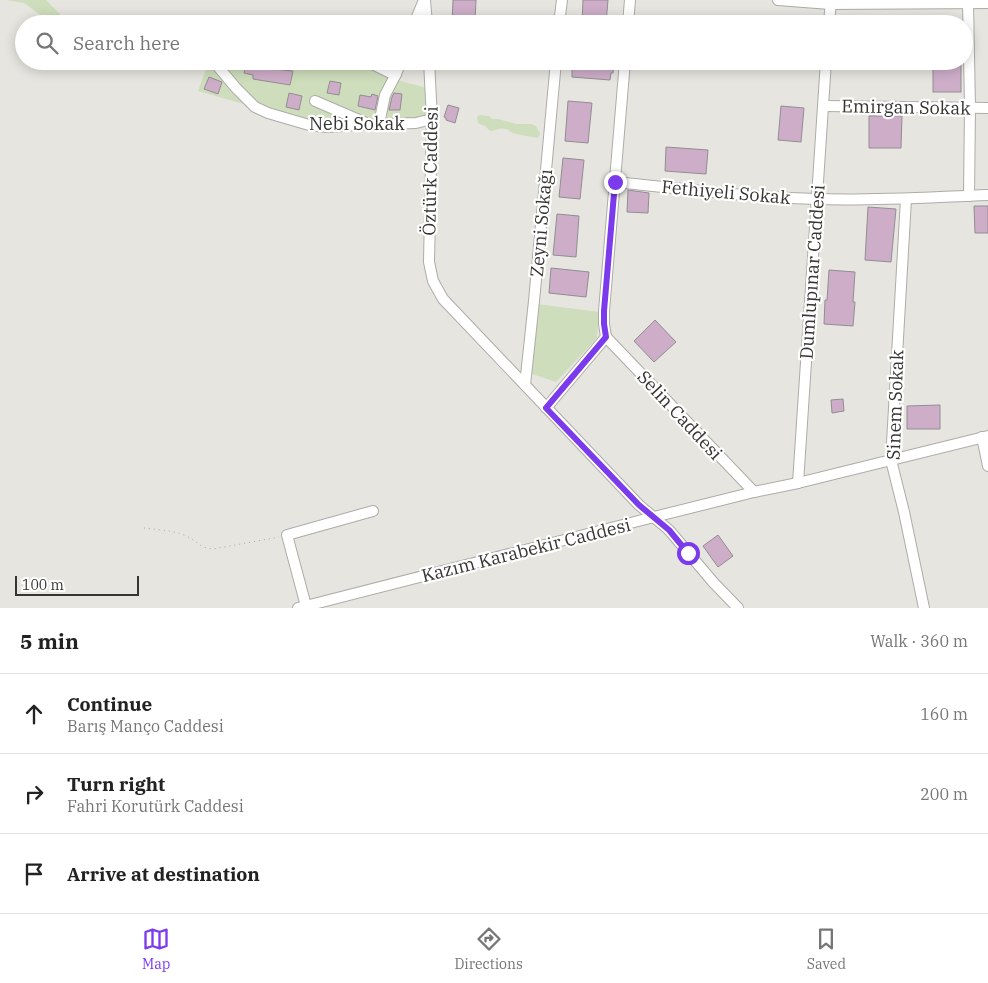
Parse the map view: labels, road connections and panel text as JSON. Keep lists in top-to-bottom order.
{
  "streets": {
    "street": [
      "Emirgan Sokak",
      "Nebi Sokak",
      "Öztürk Caddesi",
      "Fethiyeli Sokak",
      "Zeyni Sokağı",
      "Dumlupınar Caddesi",
      "Sinem Sokak",
      "Selin Caddesi",
      "Kazım Karabekir Caddesi"
    ]
  },
  "crossings": [
    ["Emirgan Sokak", "Dumlupınar Caddesi"],
    ["Nebi Sokak", "Öztürk Caddesi"],
    ["Öztürk Caddesi", "Zeyni Sokağı"],
    ["Fethiyeli Sokak", "Dumlupınar Caddesi"],
    ["Fethiyeli Sokak", "Sinem Sokak"],
    ["Dumlupınar Caddesi", "Kazım Karabekir Caddesi"],
    ["Sinem Sokak", "Kazım Karabekir Caddesi"],
    ["Selin Caddesi", "Kazım Karabekir Caddesi"]
  ],
  "scale_bar": "100 m",
  "page": {
    "search": "Search here",
    "scale": "100 m",
    "heading": ["5 min", "Walk · 360 m"],
    "list": [
      ["Continue", "Barış Manço Caddesi", "160 m"],
      ["Turn right", "Fahri Korutürk Caddesi", "200 m"],
      "Arrive at destination"
    ],
    "nav": ["Map", "Directions", "Saved"]
  }
}
